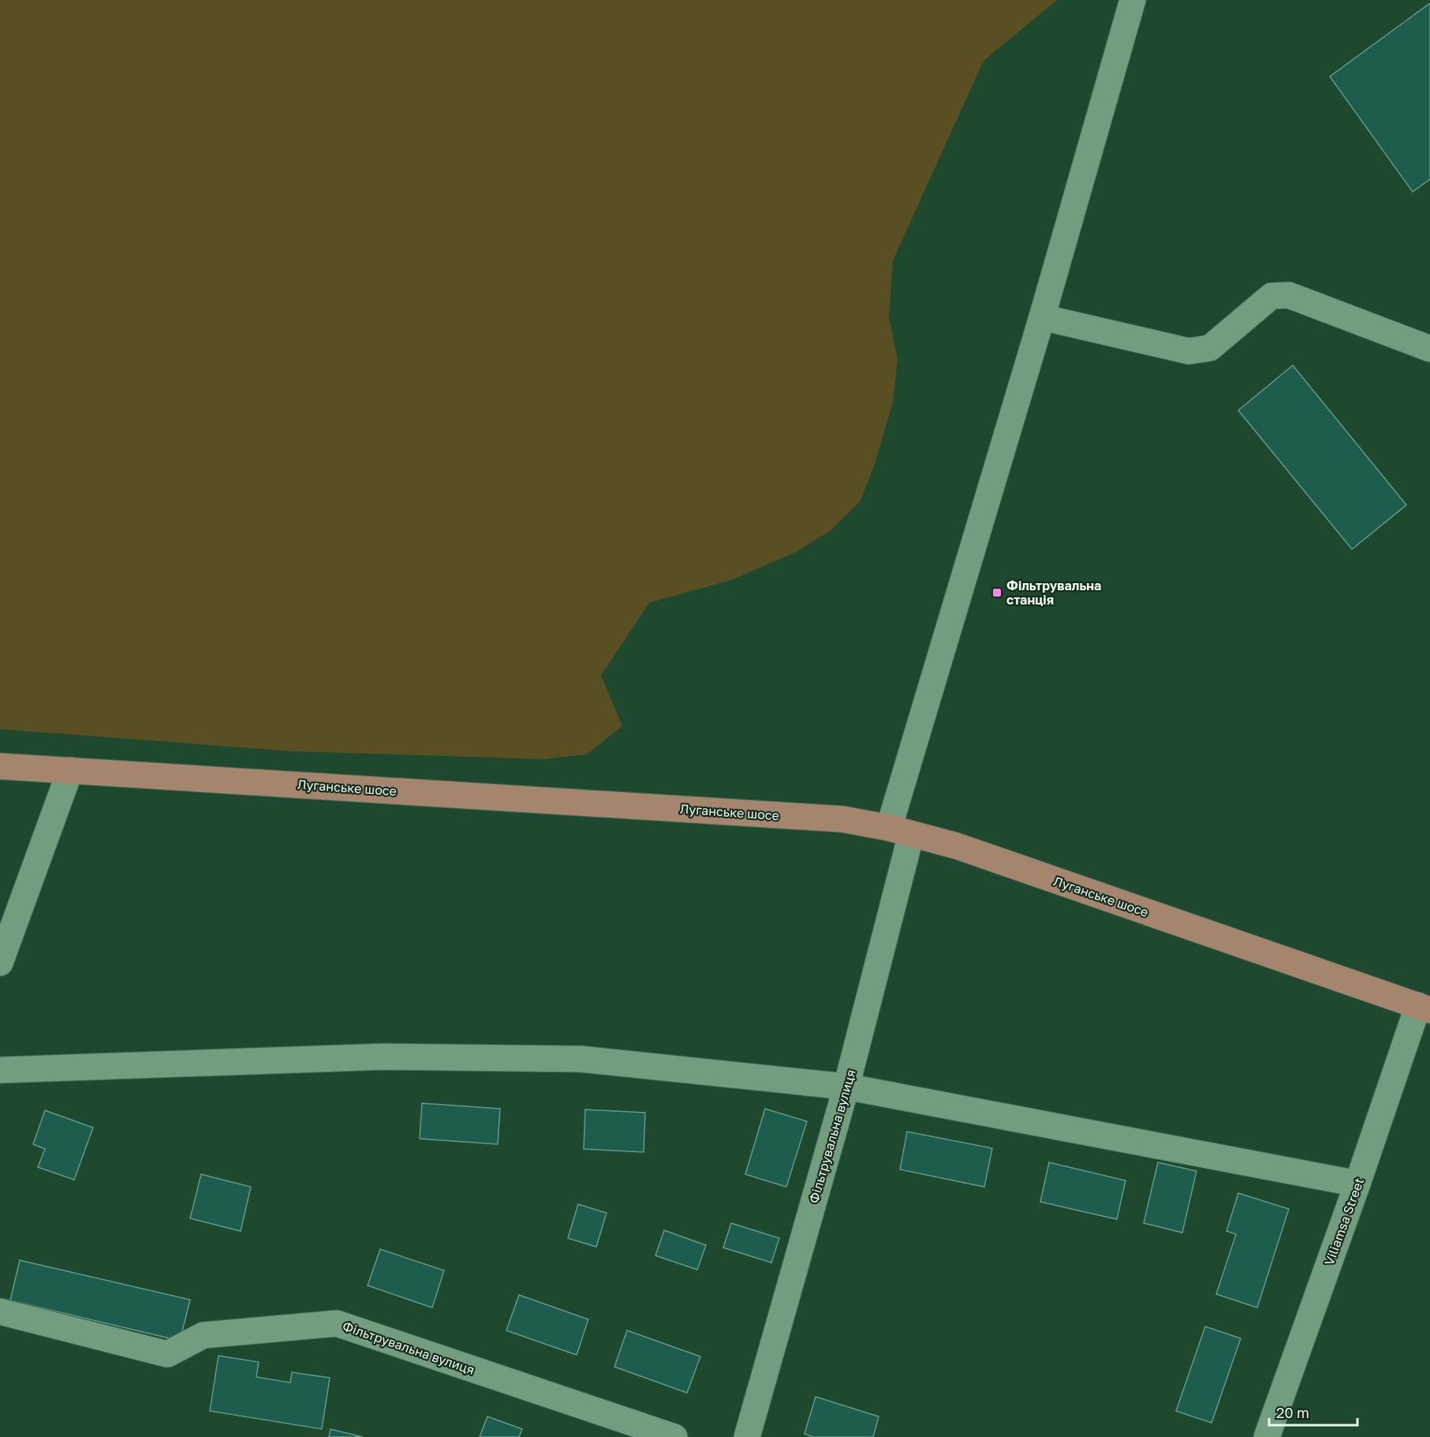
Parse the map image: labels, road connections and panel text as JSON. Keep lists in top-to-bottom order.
{
  "streets": {
    "main road": ["Луганське шосе"],
    "street": ["Фільтрувальна вулиця", "Viliamsa Street"]
  },
  "crossings": [
    ["Луганське шосе", "Фільтрувальна вулиця"],
    ["Луганське шосе", "Viliamsa Street"]
  ],
  "places": {
    "transit": ["Фільтрувальна станція"]
  },
  "scale_bar": "20 m"
}
